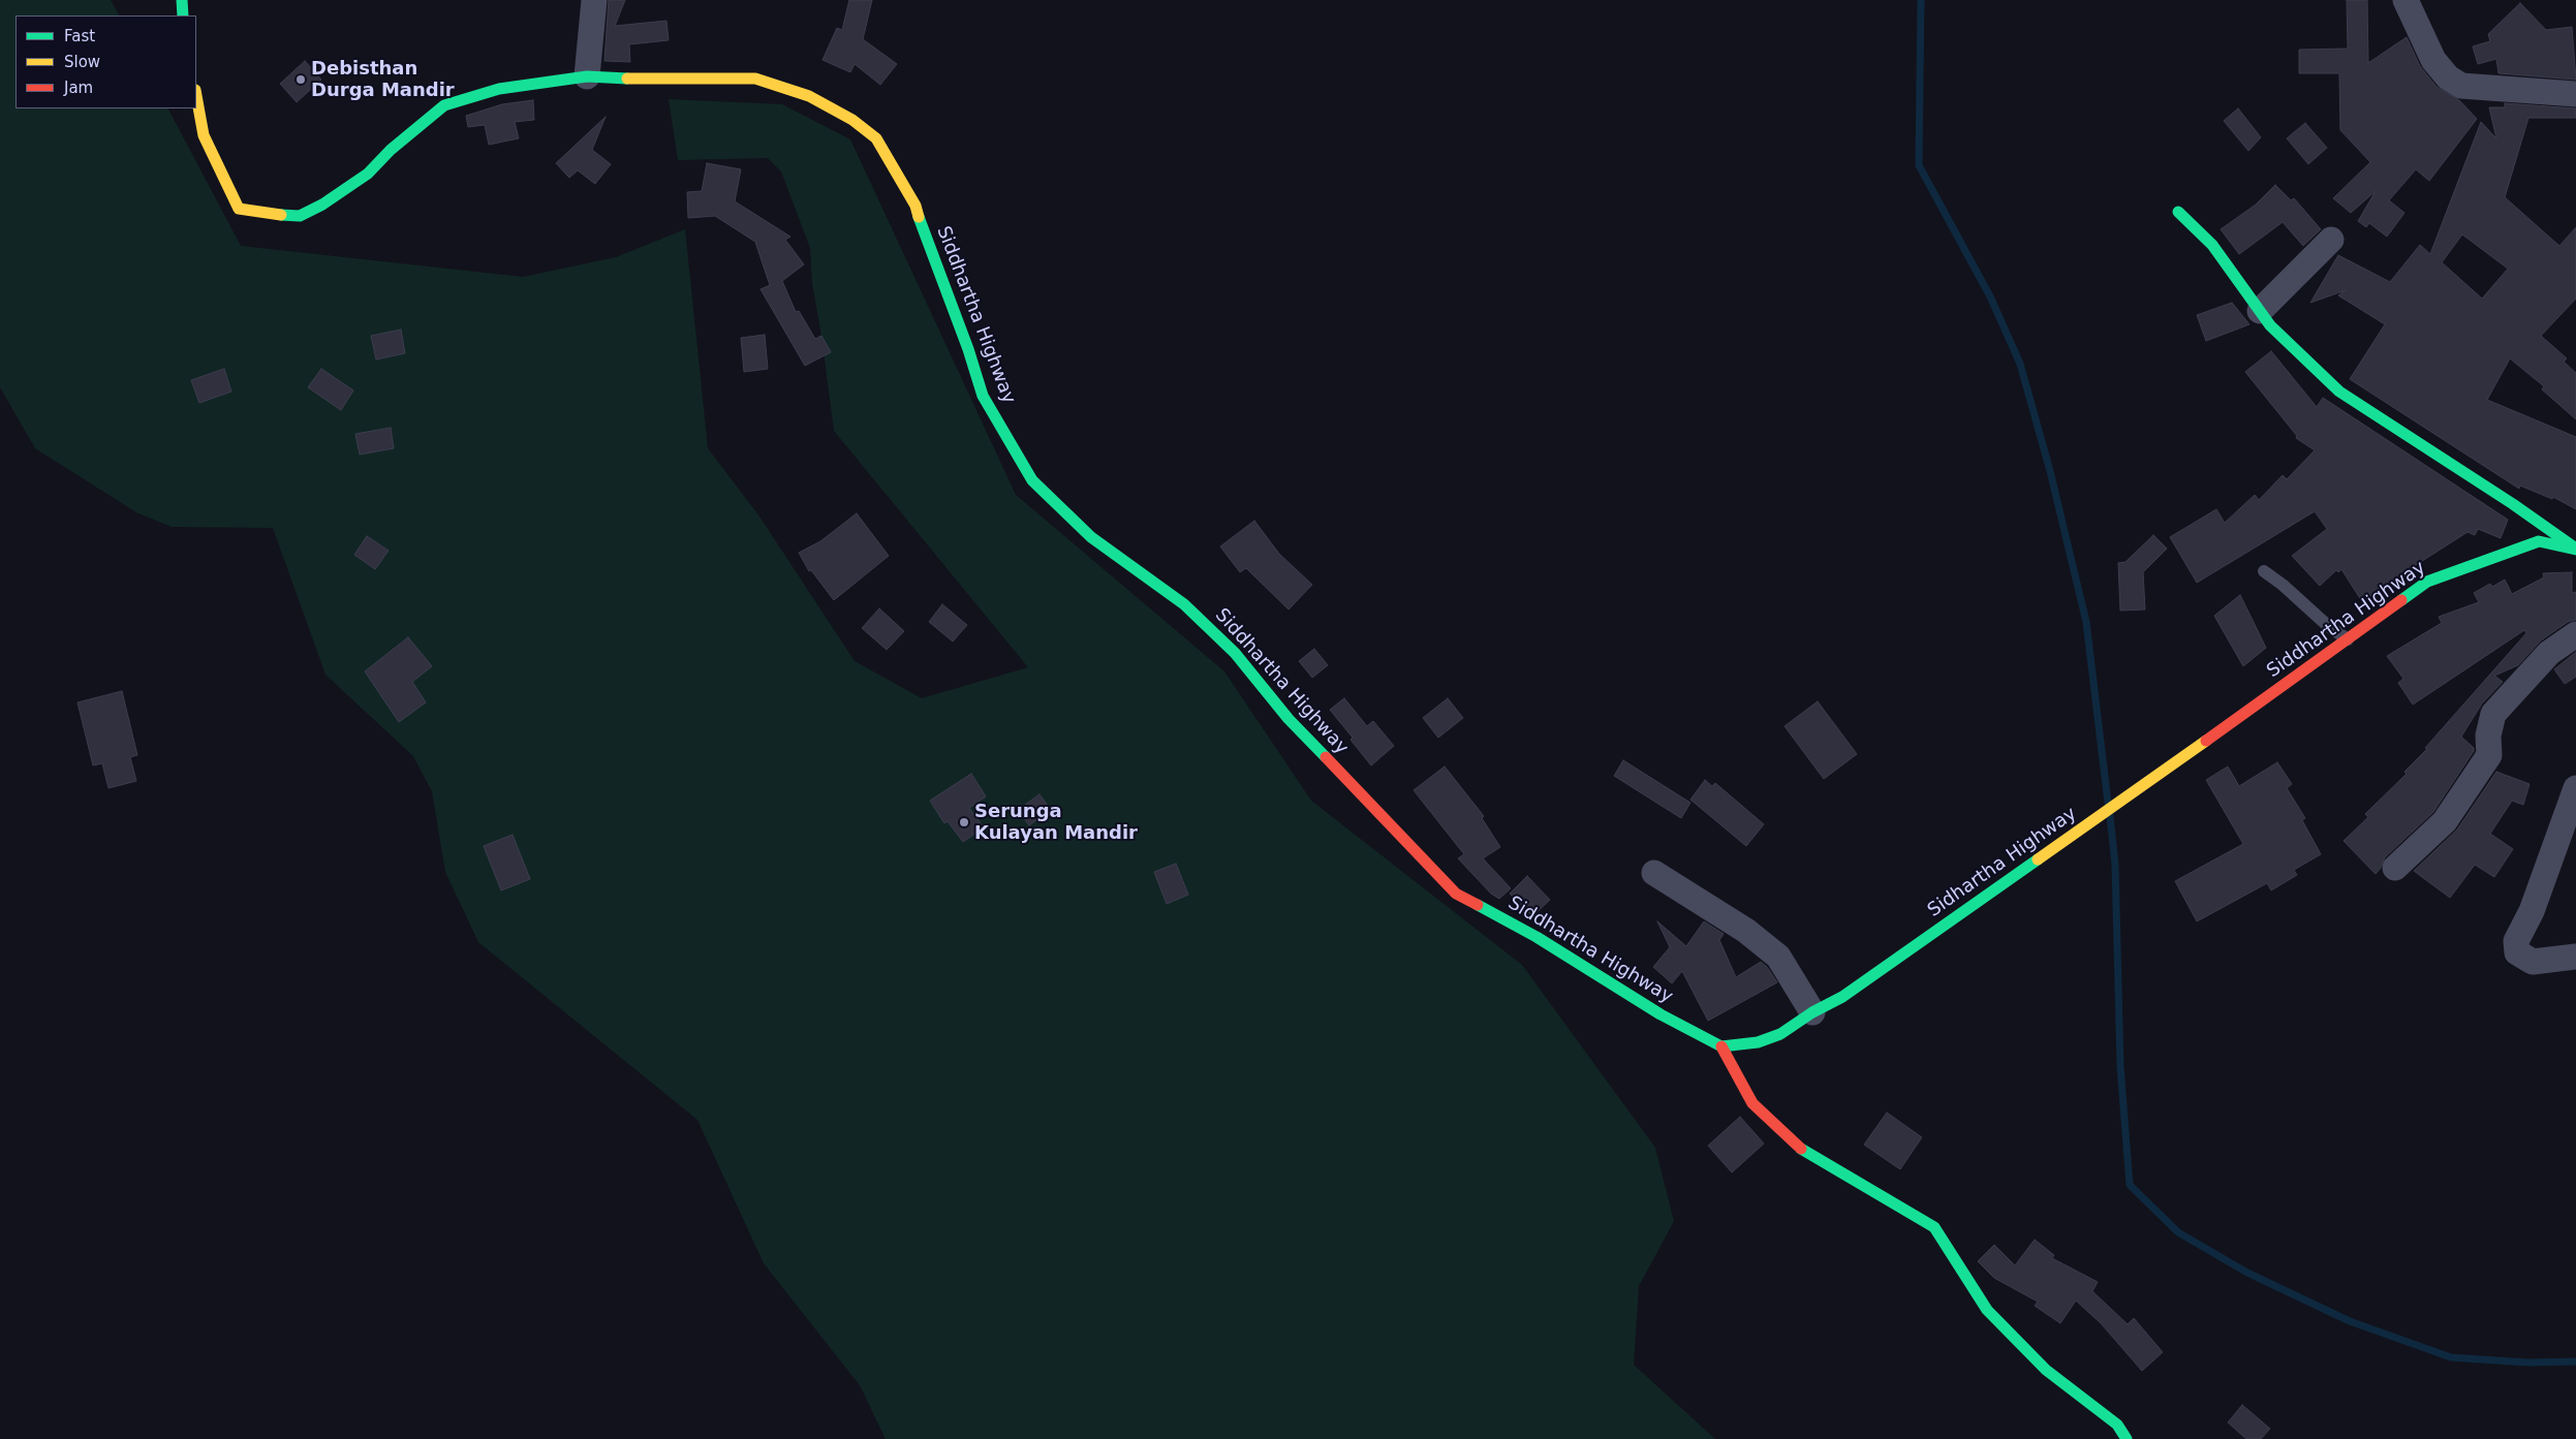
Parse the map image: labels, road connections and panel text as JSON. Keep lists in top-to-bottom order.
{
  "streets": {
    "main road": ["Siddhartha Highway", "Sidhartha Highway"]
  },
  "crossings": [
    ["Siddhartha Highway", "Sidhartha Highway"]
  ],
  "places": ["Debisthan Durga Mandir", "Serunga Kulayan Mandir"],
  "legend": ["Fast", "Slow", "Jam"]
}
